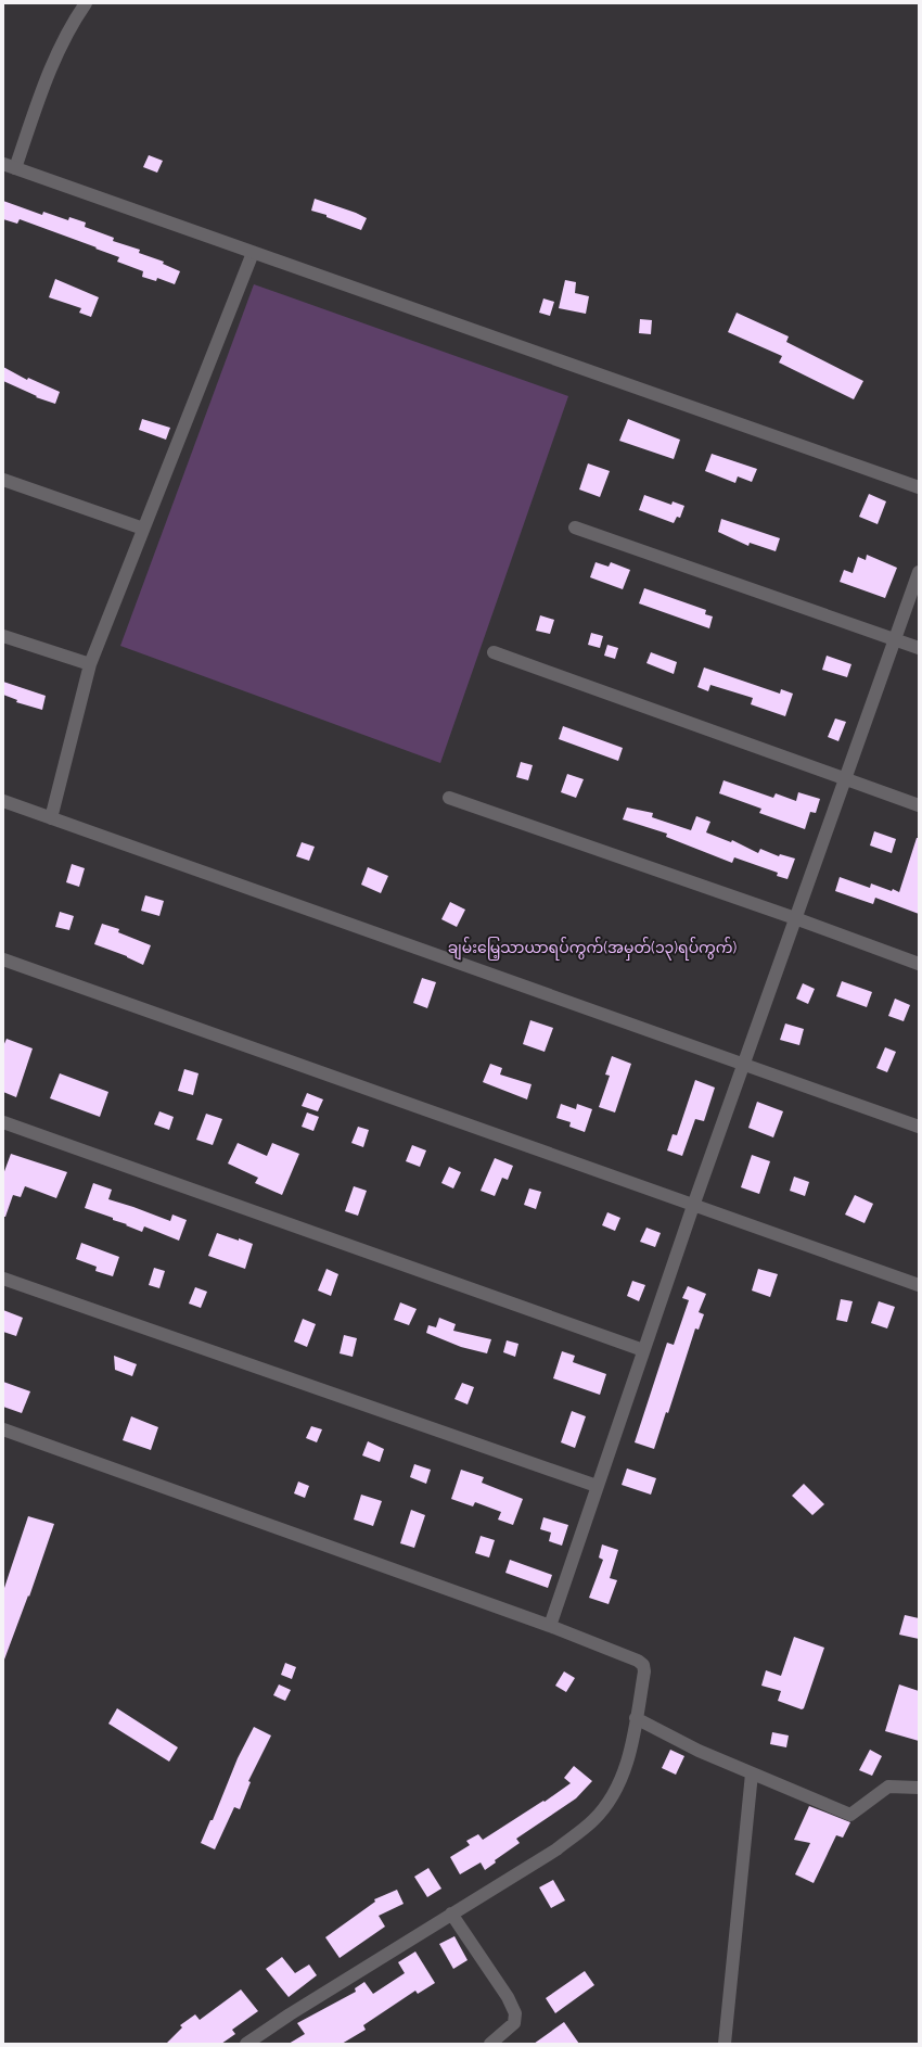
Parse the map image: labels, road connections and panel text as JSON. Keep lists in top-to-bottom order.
{
  "districts": ["ချမ်းမြေ့သာယာရပ်ကွက်(အမှတ်(၁၃)ရပ်ကွက်)"]
}
